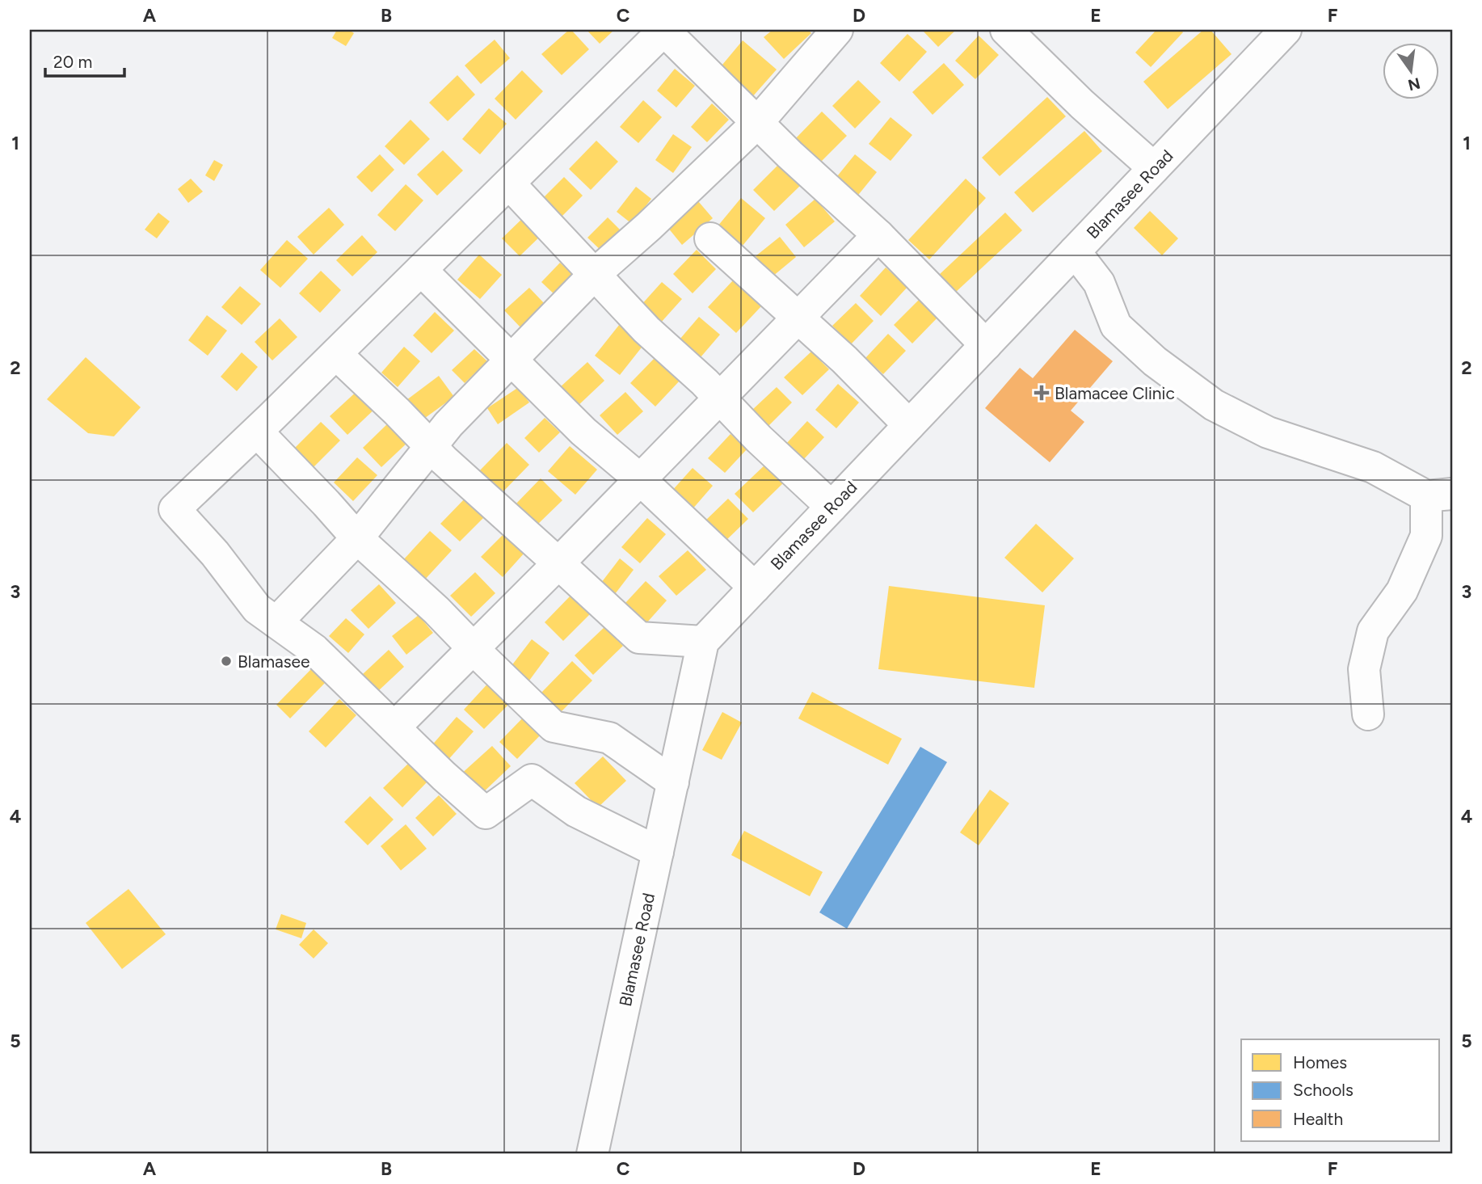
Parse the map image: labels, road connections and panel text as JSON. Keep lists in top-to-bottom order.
{
  "streets": {
    "street": ["Blamasee Road"]
  },
  "places": {
    "health": ["Blamacee Clinic"],
    "other": ["Blamasee"]
  },
  "legend": ["Homes", "Schools", "Health"],
  "scale_bar": "20 m",
  "north": "bottom",
  "grid": {
    "columns": [
      "A",
      "B",
      "C",
      "D",
      "E",
      "F"
    ],
    "rows": [
      "1",
      "2",
      "3",
      "4",
      "5"
    ]
  }
}
